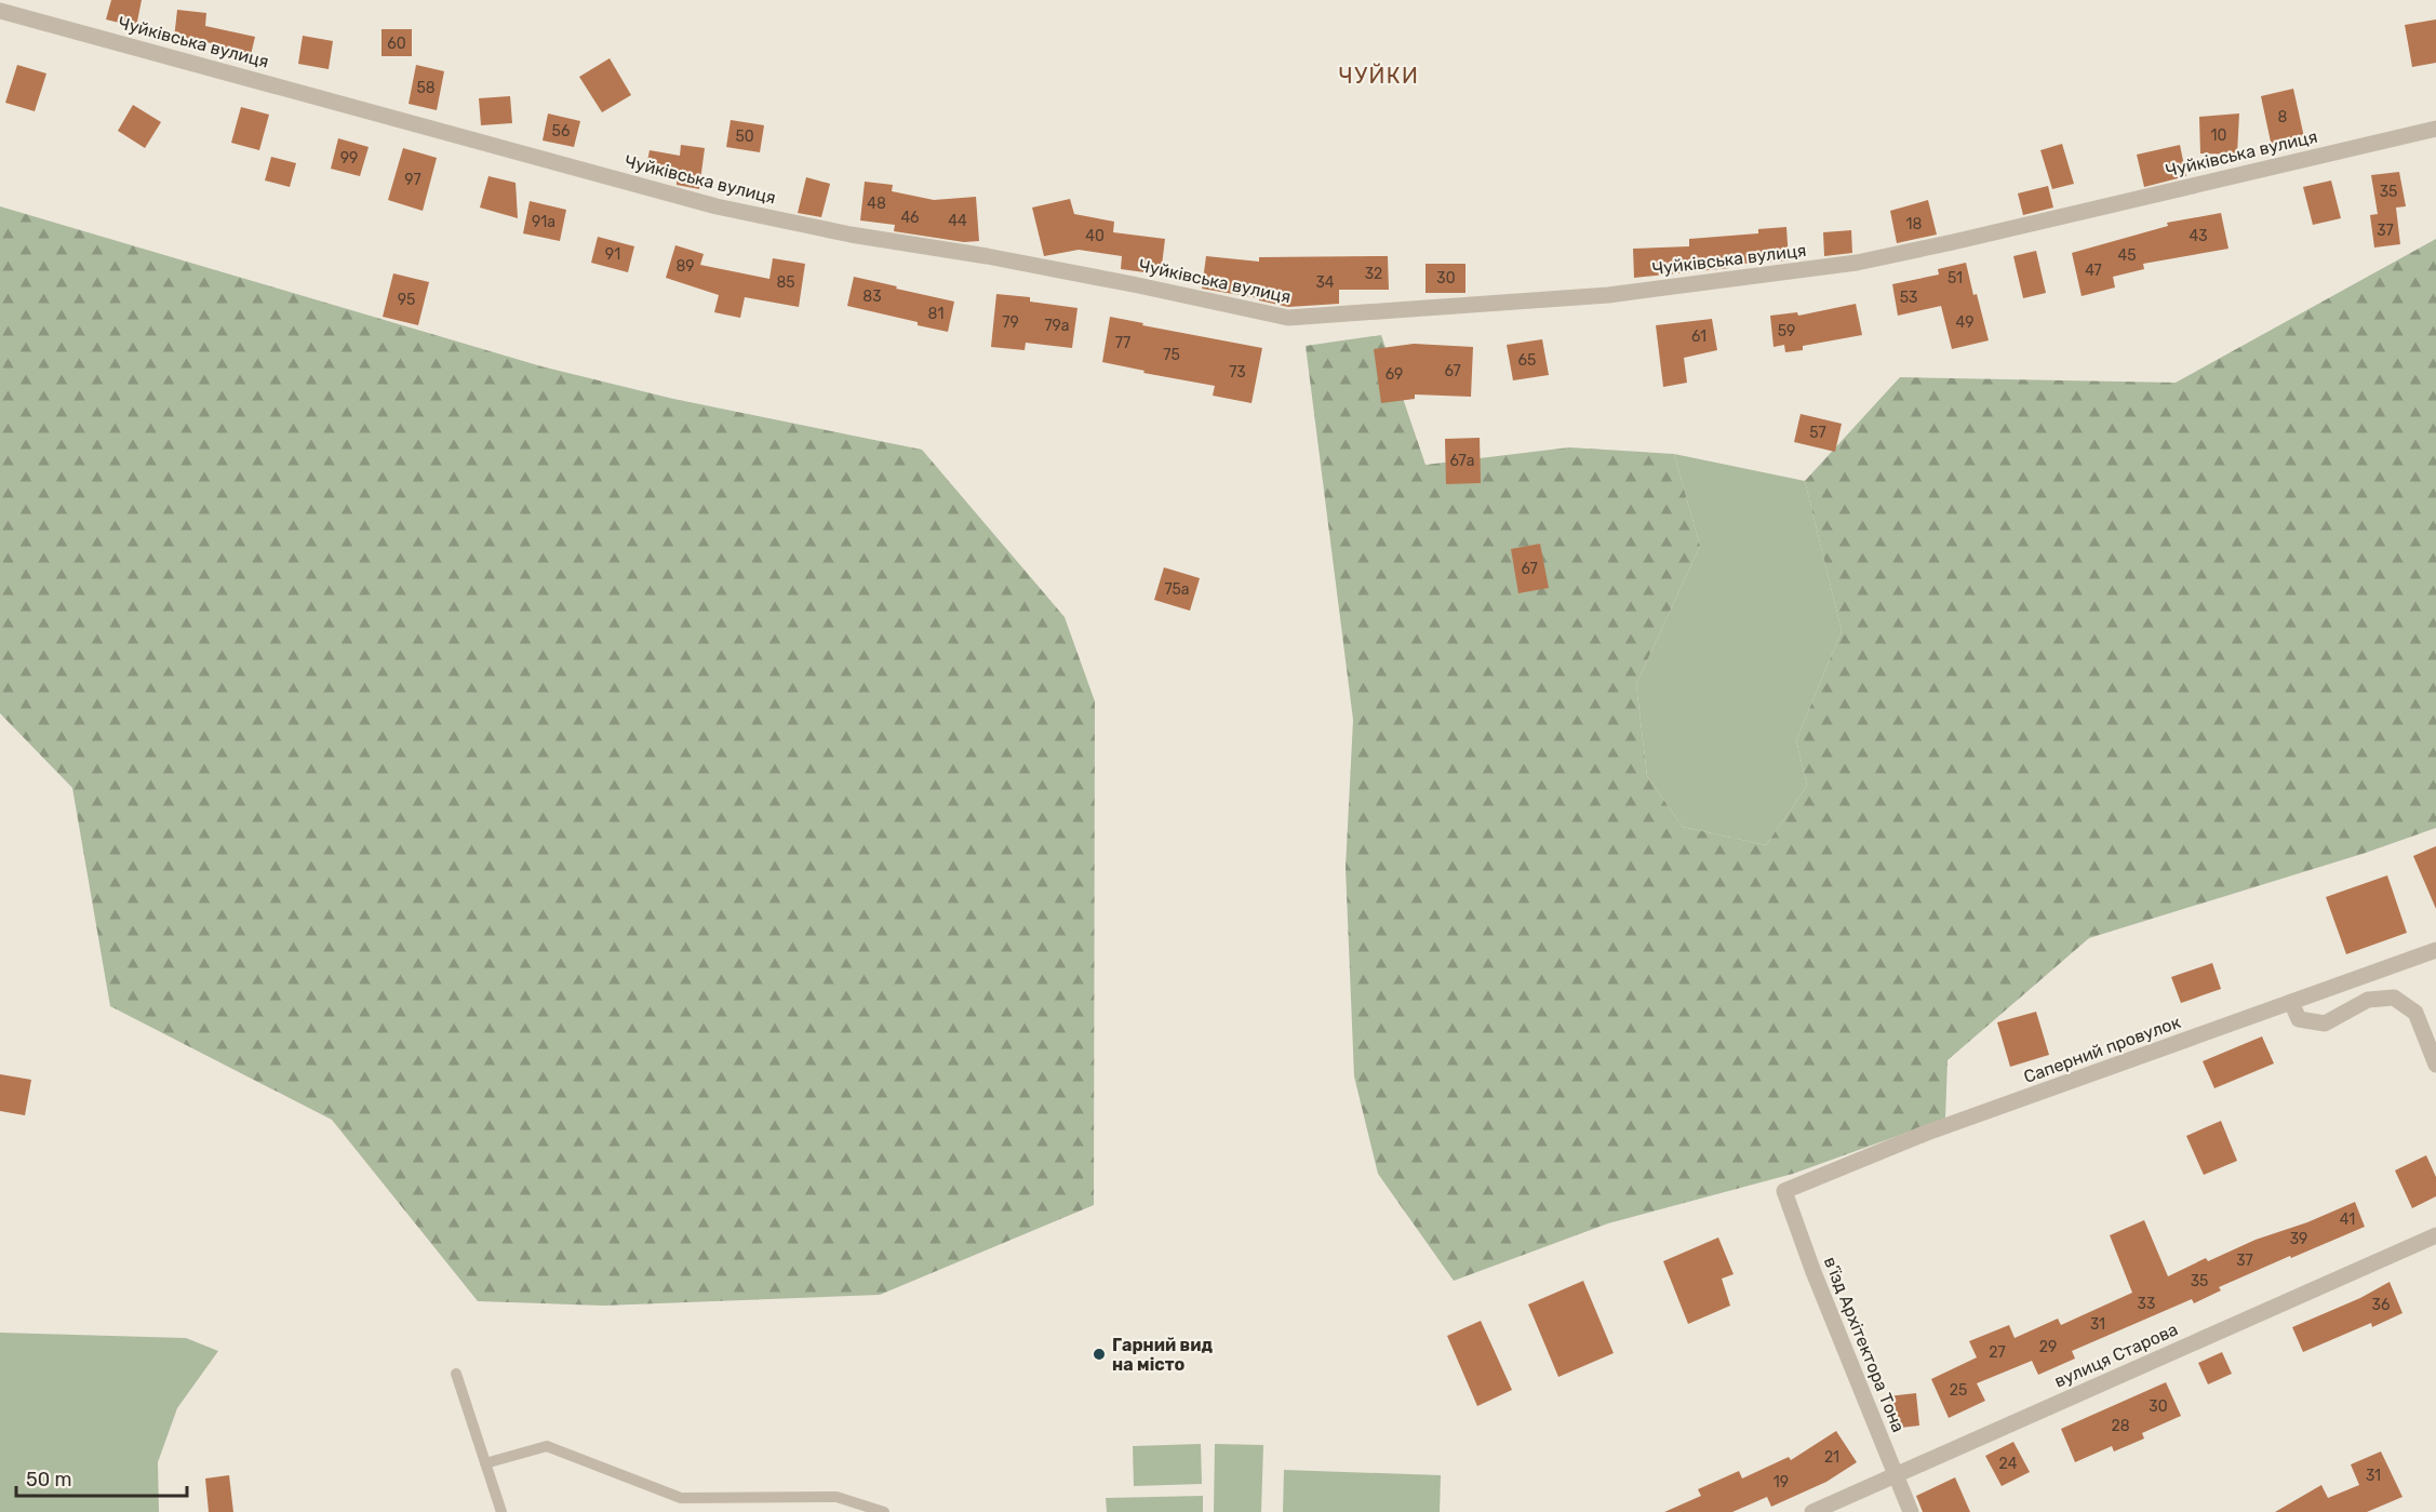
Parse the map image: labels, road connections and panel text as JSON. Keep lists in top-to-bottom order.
{
  "streets": {
    "street": [
      "Чуйківська вулиця",
      "Саперний провулок",
      "в’їзд Архітектора Тона",
      "вулиця Старова"
    ]
  },
  "crossings": [
    ["Саперний провулок", "в’їзд Архітектора Тона"],
    ["в’їзд Архітектора Тона", "вулиця Старова"]
  ],
  "districts": ["ЧУЙКИ"],
  "places": ["Гарний вид на місто"],
  "house_numbers": [
    "60",
    "58",
    "8",
    "56",
    "10",
    "50",
    "99",
    "97",
    "35",
    "48",
    "46",
    "44",
    "91а",
    "18",
    "37",
    "40",
    "43",
    "91",
    "45",
    "89",
    "47",
    "32",
    "30",
    "51",
    "85",
    "34",
    "83",
    "53",
    "95",
    "81",
    "79",
    "49",
    "79а",
    "59",
    "61",
    "77",
    "75",
    "65",
    "67",
    "73",
    "69",
    "57",
    "67а",
    "67",
    "75а",
    "41",
    "39",
    "37",
    "35",
    "33",
    "36",
    "31",
    "29",
    "27",
    "25",
    "30",
    "28",
    "21",
    "24",
    "31",
    "19"
  ],
  "scale_bar": "50 m"
}
